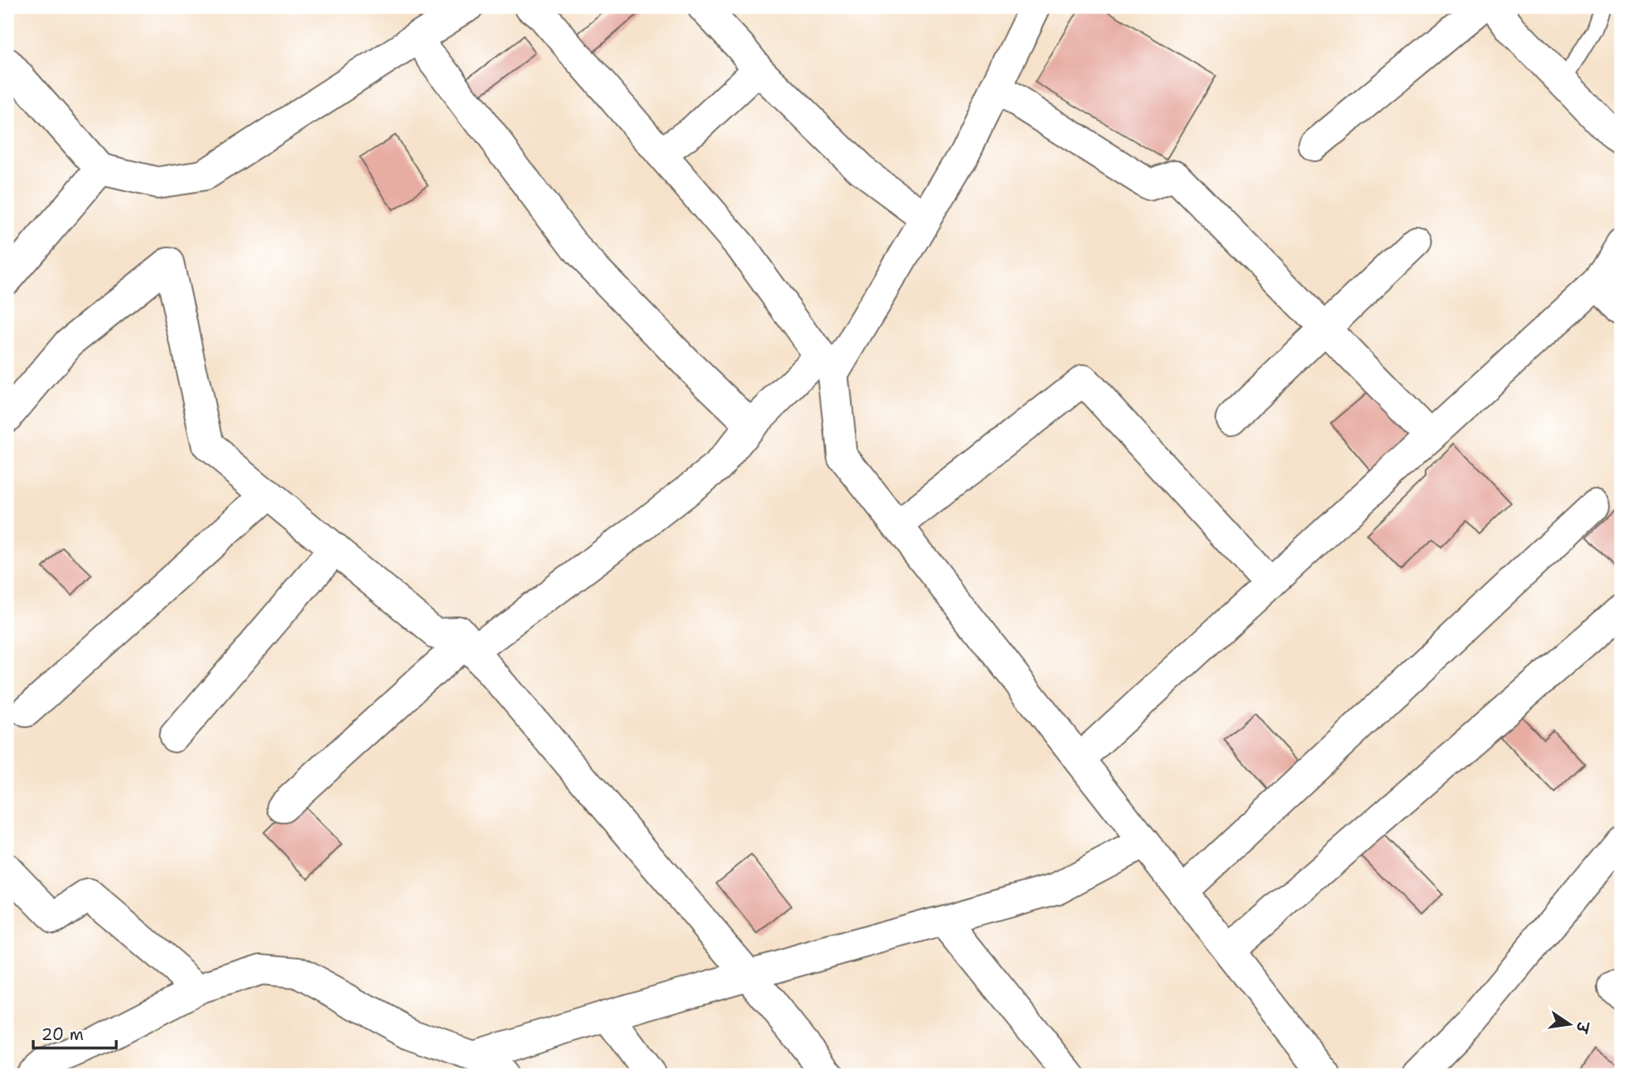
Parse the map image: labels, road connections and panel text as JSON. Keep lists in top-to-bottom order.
{
  "scale_bar": "20 m",
  "north": "right"
}
